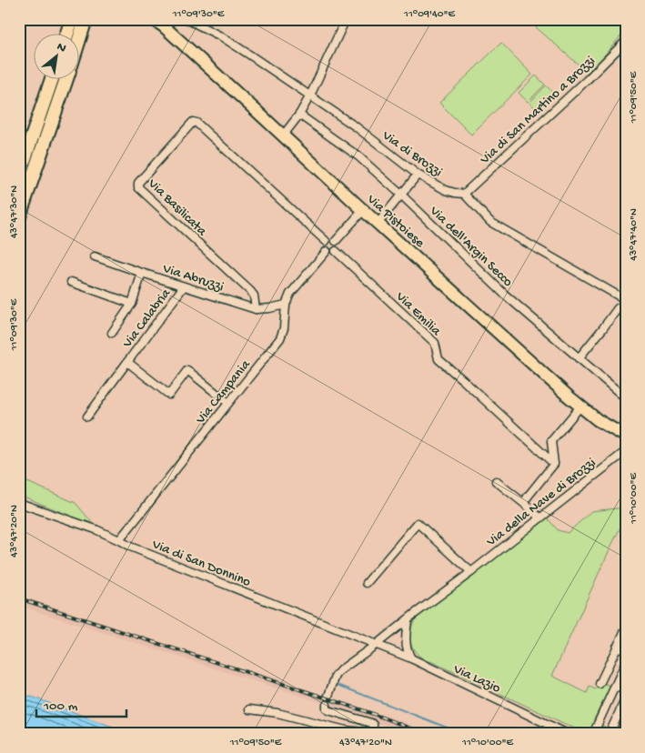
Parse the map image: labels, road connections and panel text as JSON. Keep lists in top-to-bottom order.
{
  "streets": {
    "main road": ["Via Pistoiese"],
    "street": [
      "Via di San Martino a Brozzi",
      "Via di Brozzi",
      "Via Basilicata",
      "Via dell'Argin Secco",
      "Via Abruzzi",
      "Via Emilia",
      "Via Calabria",
      "Via Campania",
      "Via della Nave di Brozzi",
      "Via di San Donnino",
      "Via Lazio"
    ]
  },
  "crossings": [
    ["Via di San Martino a Brozzi", "Via di Brozzi"],
    ["Via Basilicata", "Via Abruzzi"],
    ["Via Basilicata", "Via Emilia"],
    ["Via Basilicata", "Via Campania"],
    ["Via Abruzzi", "Via Calabria"],
    ["Via Abruzzi", "Via Campania"],
    ["Via Emilia", "Via Campania"],
    ["Via Calabria", "Via Campania"],
    ["Via Campania", "Via di San Donnino"],
    ["Via della Nave di Brozzi", "Via di San Donnino"],
    ["Via della Nave di Brozzi", "Via Lazio"],
    ["Via di San Donnino", "Via Lazio"]
  ],
  "scale_bar": "100 m",
  "north": "top right",
  "coordinates": [
    "11°09'30\"E",
    "11°09'40\"E",
    "11°09'50\"E",
    "43°47'30\"N",
    "43°47'40\"N",
    "11°10'00\"E",
    "43°47'20\"N"
  ]
}
